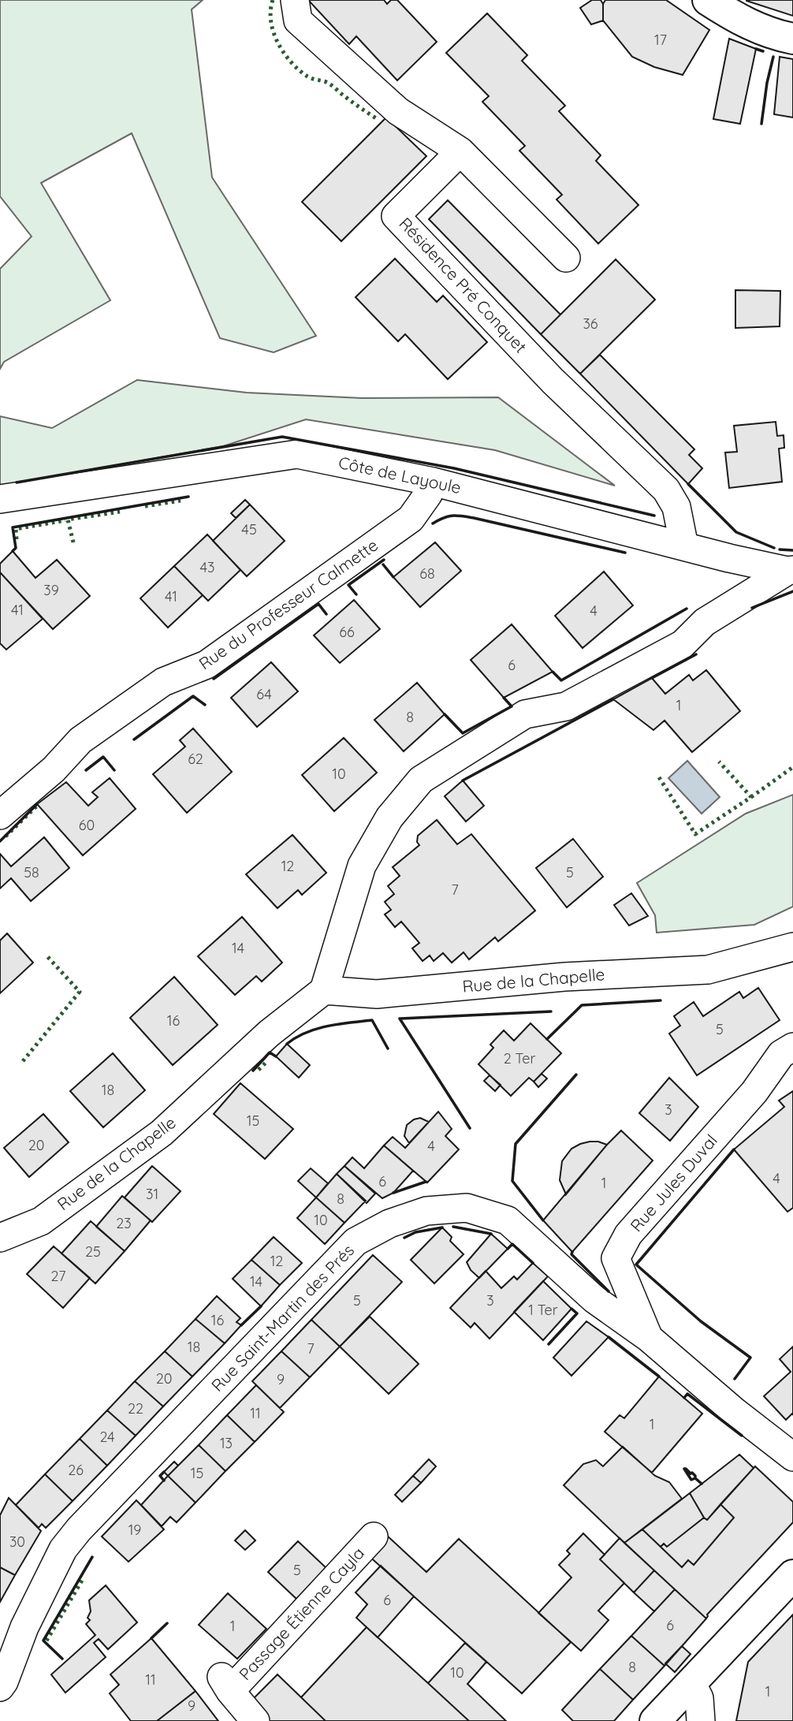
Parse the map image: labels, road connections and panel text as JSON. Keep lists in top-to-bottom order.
{
  "streets": {
    "street": [
      "Résidence Pré Conquet",
      "Côte de Layoule",
      "Rue du Professeur Calmette",
      "Rue de la Chapelle",
      "Rue Jules Duval",
      "Rue Saint-Martin des Prés",
      "Passage Étienne Cayla"
    ]
  },
  "crossings": [
    ["Résidence Pré Conquet", "Côte de Layoule"],
    ["Côte de Layoule", "Rue du Professeur Calmette"],
    ["Rue Jules Duval", "Rue Saint-Martin des Prés"]
  ],
  "house_numbers": [
    "17",
    "36",
    "45",
    "43",
    "68",
    "39",
    "41",
    "41",
    "4",
    "66",
    "6",
    "64",
    "1",
    "8",
    "62",
    "10",
    "60",
    "12",
    "58",
    "5",
    "7",
    "14",
    "16",
    "5",
    "2 Ter",
    "18",
    "3",
    "15",
    "20",
    "4",
    "4",
    "6",
    "1",
    "31",
    "8",
    "10",
    "23",
    "25",
    "12",
    "27",
    "14",
    "5",
    "3",
    "1 Ter",
    "16",
    "18",
    "7",
    "20",
    "9",
    "22",
    "11",
    "1",
    "24",
    "13",
    "26",
    "15",
    "19",
    "30",
    "5",
    "6",
    "6",
    "1",
    "8",
    "10",
    "11",
    "1",
    "9"
  ]
}
